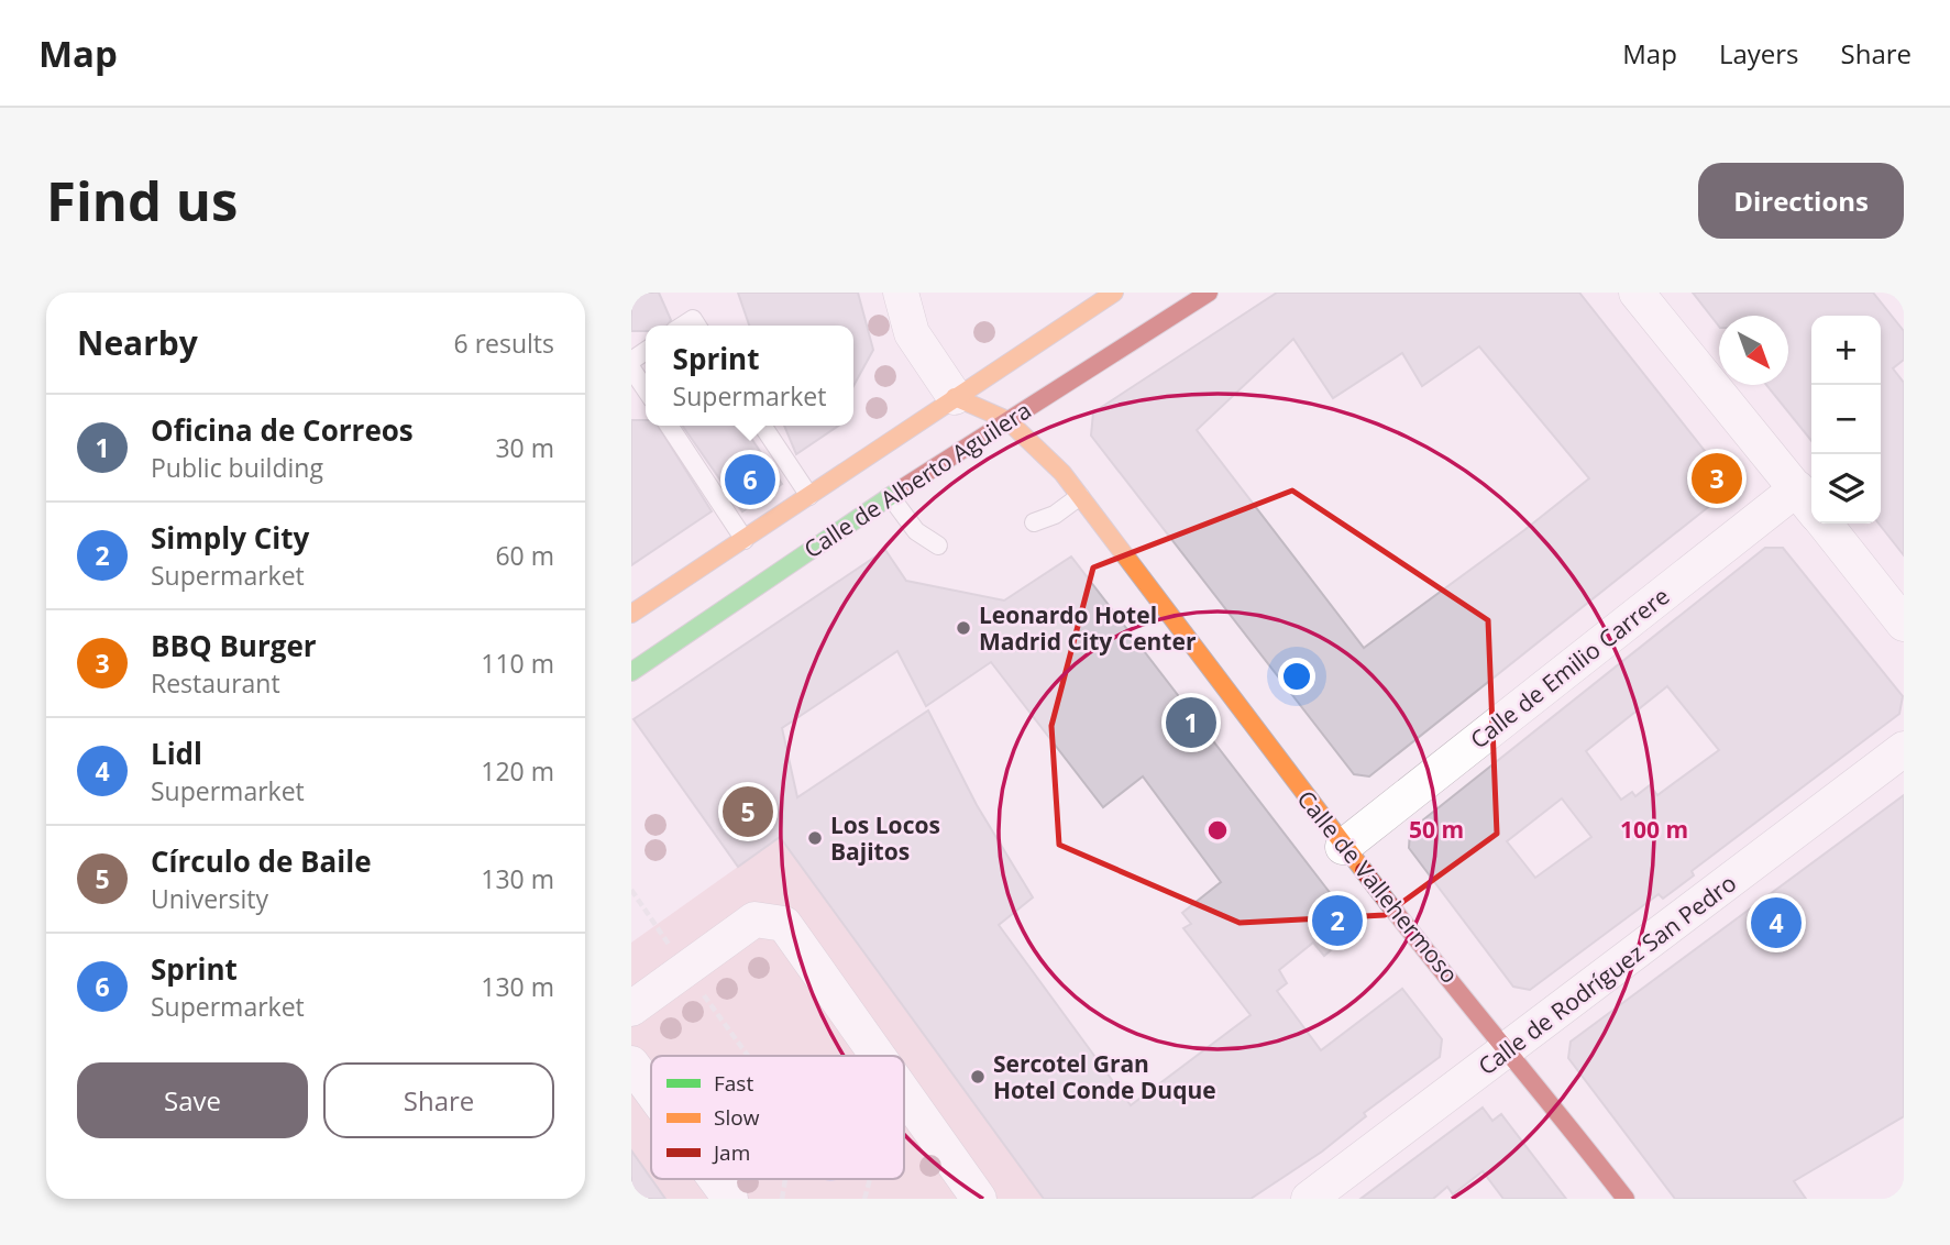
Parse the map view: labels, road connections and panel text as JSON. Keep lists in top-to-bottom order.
{
  "streets": {
    "main road": ["Calle de Alberto Aguilera", "Calle de Vallehermoso"],
    "street": ["Calle de Emilio Carrere", "Calle de Rodríguez San Pedro"]
  },
  "crossings": [
    ["Calle de Alberto Aguilera", "Calle de Vallehermoso"],
    ["Calle de Emilio Carrere", "Calle de Vallehermoso"],
    ["Calle de Vallehermoso", "Calle de Rodríguez San Pedro"]
  ],
  "places": ["Leonardo Hotel Madrid City Center", "Los Locos Bajitos", "Sercotel Gran Hotel Conde Duque"],
  "legend": ["Fast", "Slow", "Jam"],
  "north": "bottom right",
  "page": {
    "header": "Map",
    "nav": ["Map", "Layers", "Share"],
    "buttons": [
      "Directions",
      ["Save", "Share"]
    ],
    "title": "Find us",
    "heading": ["Nearby", "6 results"],
    "map_buttons": ["+", "−"],
    "popup": ["Sprint", "Supermarket"],
    "list": [
      {
        "mark": "1",
        "name": "Oficina de Correos",
        "note": "Public building",
        "value": "30 m"
      },
      {
        "mark": "2",
        "name": "Simply City",
        "note": "Supermarket",
        "value": "60 m"
      },
      {
        "mark": "3",
        "name": "BBQ Burger",
        "note": "Restaurant",
        "value": "110 m"
      },
      {
        "mark": "4",
        "name": "Lidl",
        "note": "Supermarket",
        "value": "120 m"
      },
      {
        "mark": "5",
        "name": "Círculo de Baile",
        "note": "University",
        "value": "130 m"
      },
      {
        "mark": "6",
        "name": "Sprint",
        "note": "Supermarket",
        "value": "130 m"
      }
    ],
    "pins": [
      "3",
      "6",
      "1",
      "5",
      "2",
      "4"
    ]
  },
  "rings": ["50 m", "100 m"]
}
